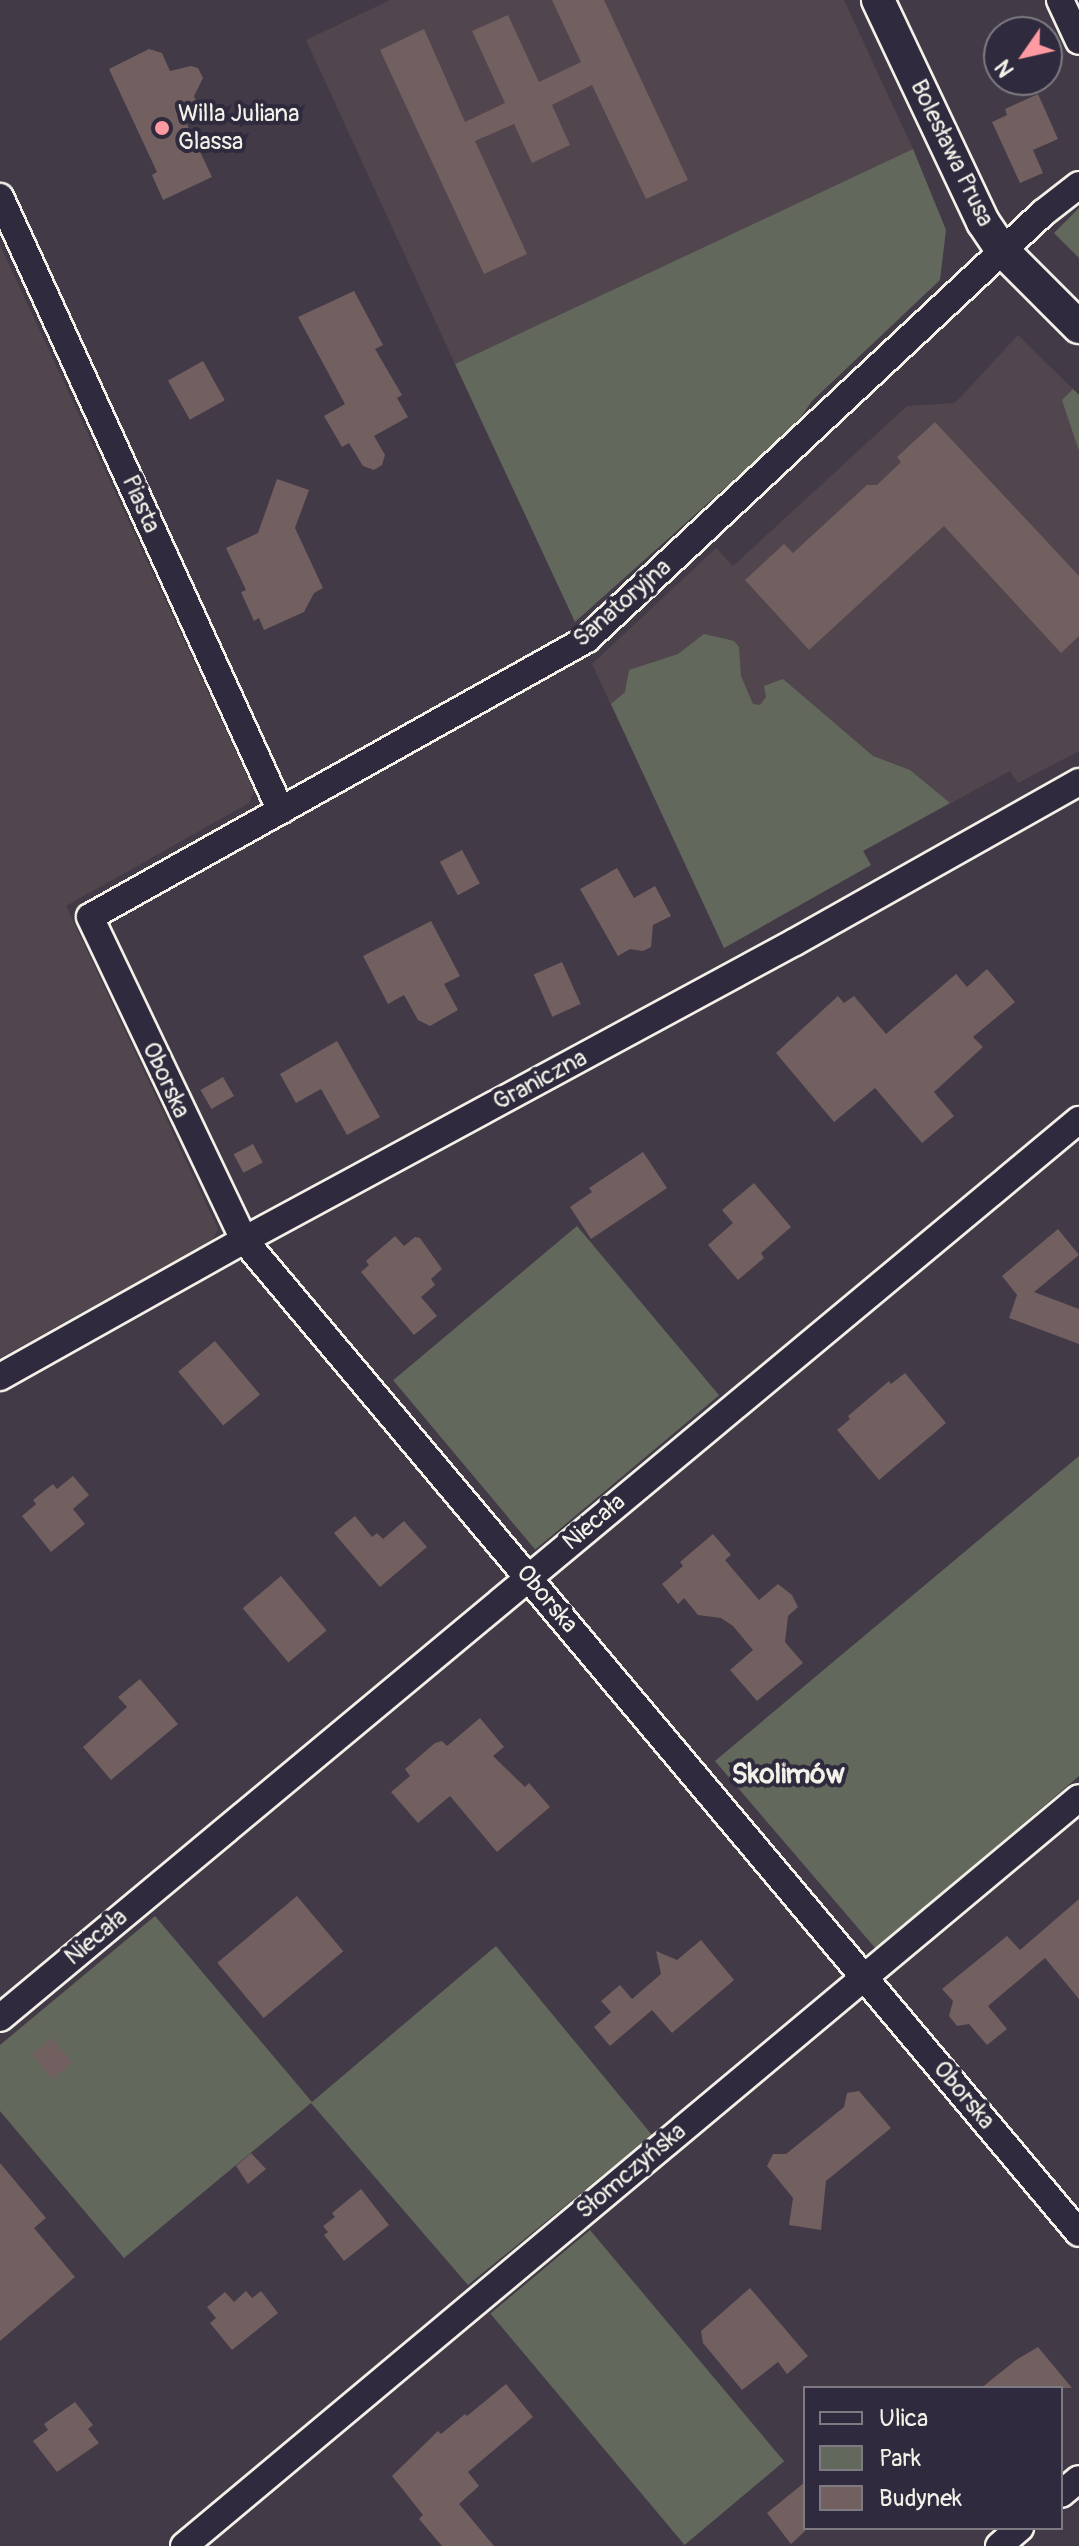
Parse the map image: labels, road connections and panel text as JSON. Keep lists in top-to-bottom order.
{
  "streets": {
    "street": [
      "Bolesława Prusa",
      "Piasta",
      "Sanatoryjna",
      "Oborska",
      "Graniczna",
      "Niecała",
      "Słomczyńska"
    ]
  },
  "crossings": [
    ["Bolesława Prusa", "Sanatoryjna"],
    ["Piasta", "Sanatoryjna"],
    ["Sanatoryjna", "Oborska"],
    ["Oborska", "Graniczna"],
    ["Oborska", "Niecała"],
    ["Oborska", "Słomczyńska"]
  ],
  "districts": ["Skolimów"],
  "places": ["Willa Juliana Glassa"],
  "legend": ["Ulica", "Park", "Budynek"],
  "north": "bottom left"
}
